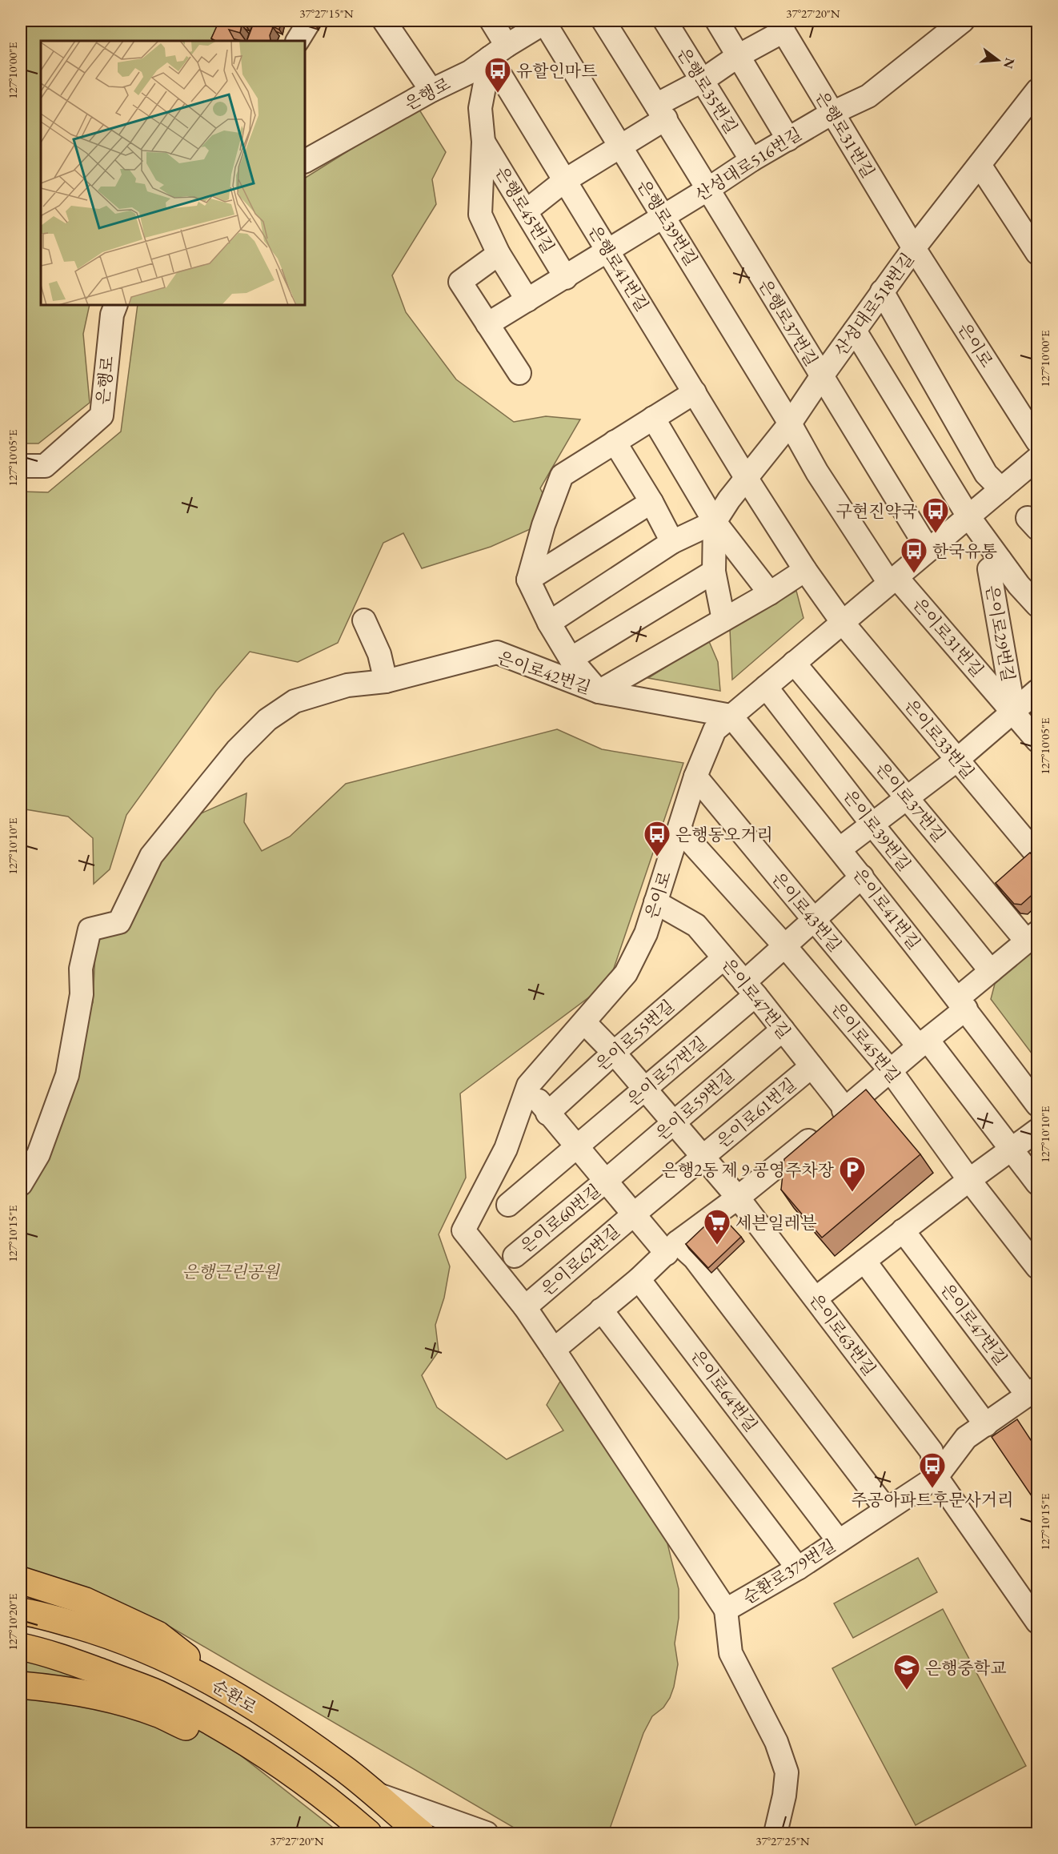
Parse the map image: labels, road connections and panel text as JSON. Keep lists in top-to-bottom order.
{
  "streets": {
    "main road": ["순환로"],
    "street": [
      "은행로35번길",
      "은행로",
      "은행로31번길",
      "산성대로516번길",
      "은행로45번길",
      "은행로39번길",
      "은행로41번길",
      "산성대로518번길",
      "은행로37번길",
      "은이로",
      "은이로29번길",
      "은이로31번길",
      "은이로42번길",
      "은이로33번길",
      "은이로37번길",
      "은이로39번길",
      "은이로41번길",
      "은이로43번길",
      "은이로47번길",
      "은이로55번길",
      "은이로45번길",
      "은이로57번길",
      "은이로59번길",
      "은이로61번길",
      "은이로60번길",
      "은이로62번길",
      "은이로63번길",
      "은이로64번길",
      "순환로379번길"
    ]
  },
  "crossings": [
    ["은행로35번길", "산성대로516번길"],
    ["은행로", "은행로45번길"],
    ["은행로", "은행로39번길"],
    ["은행로", "은행로41번길"],
    ["은행로31번길", "산성대로516번길"],
    ["은행로31번길", "산성대로518번길"],
    ["은행로31번길", "은이로"],
    ["산성대로516번길", "은행로45번길"],
    ["산성대로516번길", "은행로39번길"],
    ["산성대로516번길", "은행로41번길"],
    ["산성대로516번길", "은행로37번길"],
    ["은행로45번길", "은행로41번길"],
    ["은행로39번길", "산성대로518번길"],
    ["은행로41번길", "산성대로518번길"],
    ["산성대로518번길", "은행로37번길"],
    ["산성대로518번길", "은이로"],
    ["은행로37번길", "은이로"],
    ["은이로", "은이로29번길"],
    ["은이로", "은이로31번길"],
    ["은이로", "은이로42번길"],
    ["은이로", "은이로33번길"],
    ["은이로", "은이로37번길"],
    ["은이로", "은이로39번길"],
    ["은이로", "은이로41번길"],
    ["은이로", "은이로43번길"],
    ["은이로", "은이로47번길"],
    ["은이로", "은이로45번길"],
    ["은이로", "은이로63번길"],
    ["은이로29번길", "은이로31번길"],
    ["은이로42번길", "은이로41번길"],
    ["은이로41번길", "은이로57번길"],
    ["은이로43번길", "은이로57번길"],
    ["은이로47번길", "은이로55번길"],
    ["은이로47번길", "은이로57번길"],
    ["은이로47번길", "은이로59번길"],
    ["은이로47번길", "은이로61번길"],
    ["은이로47번길", "순환로379번길"],
    ["은이로55번길", "은이로63번길"],
    ["은이로45번길", "은이로57번길"],
    ["은이로57번길", "은이로63번길"],
    ["은이로59번길", "은이로60번길"],
    ["은이로59번길", "은이로63번길"],
    ["은이로61번길", "은이로62번길"],
    ["은이로61번길", "은이로63번길"],
    ["은이로63번길", "순환로379번길"],
    ["은이로64번길", "순환로379번길"]
  ],
  "parks": ["은행근린공원"],
  "places": {
    "bus stop": [
      "유할인마트",
      "구현진약국",
      "한국유통",
      "은행동오거리",
      "주공아파트후문사거리"
    ],
    "parking": ["은행2동 제 9 공영주차장"],
    "supermarket": ["세븐일레븐"],
    "school or university": ["은행중학교"]
  },
  "north": "right",
  "coordinates": [
    "37°27'15\"N",
    "37°27'20\"N",
    "127°10'00\"E",
    "127°10'05\"E",
    "127°10'10\"E",
    "127°10'15\"E",
    "127°10'20\"E",
    "37°27'25\"N"
  ]
}
